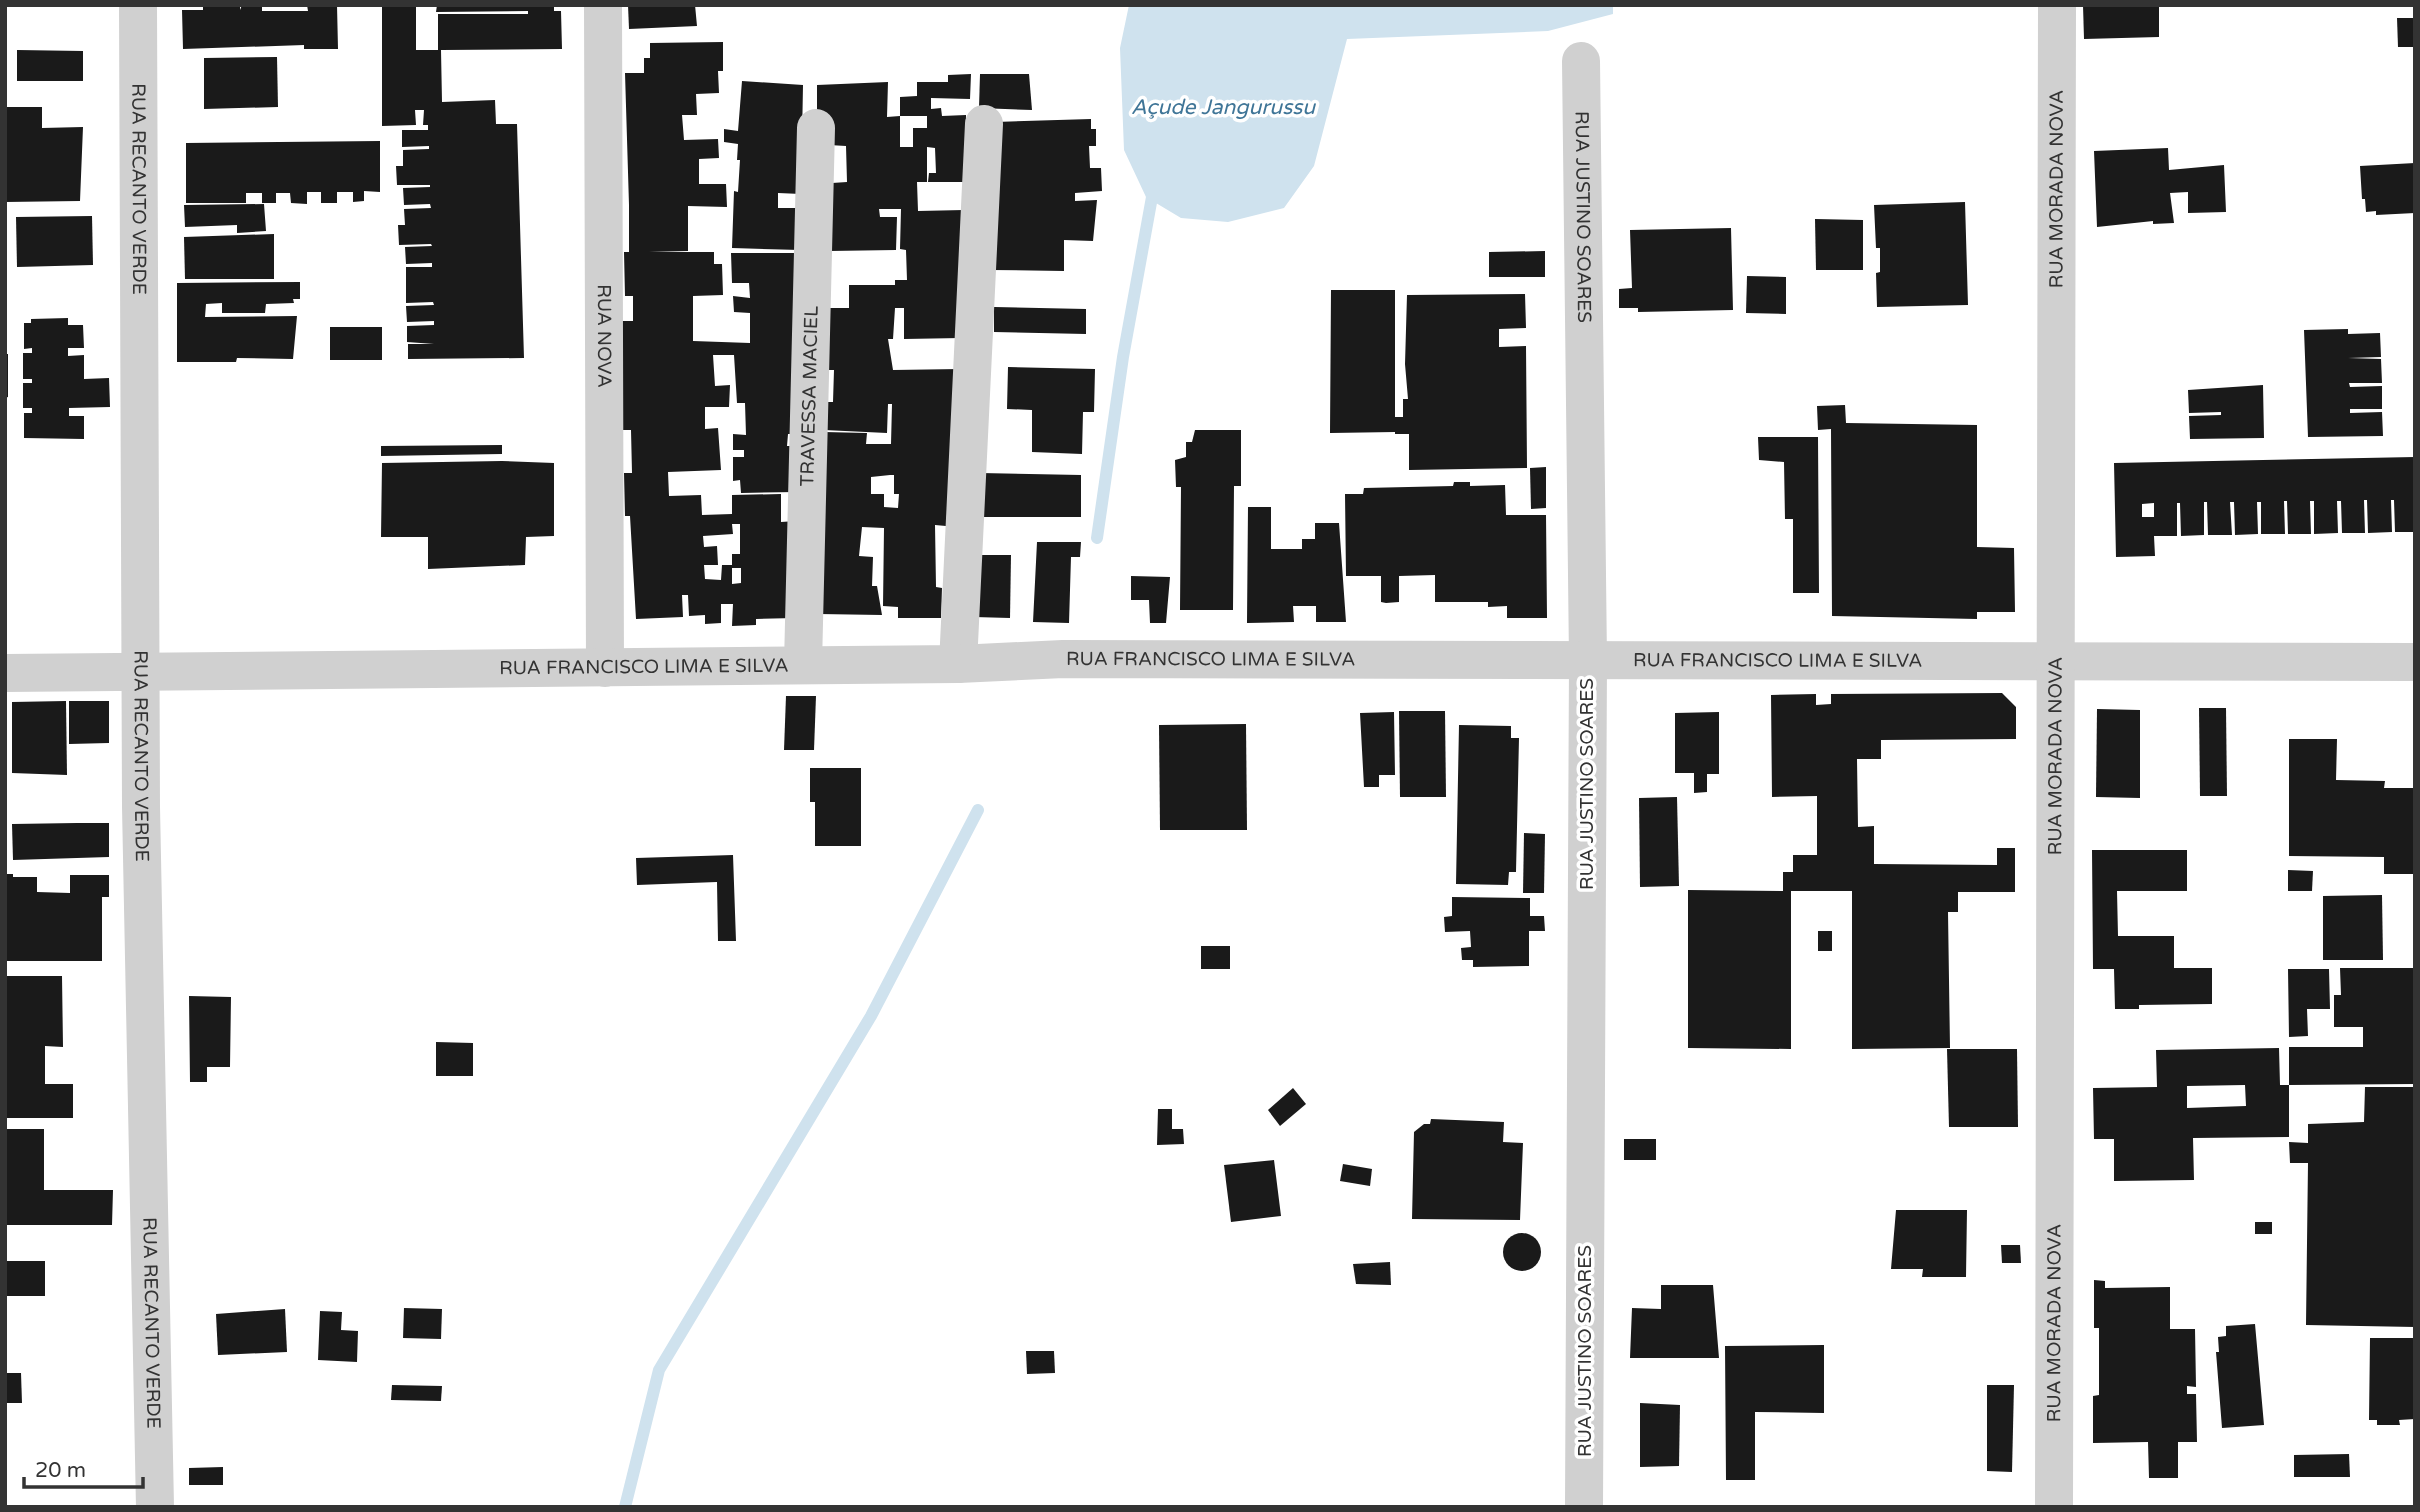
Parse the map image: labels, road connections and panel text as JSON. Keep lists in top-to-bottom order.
{
  "streets": {
    "street": [
      "RUA RECANTO VERDE",
      "RUA MORADA NOVA",
      "RUA JUSTINO SOARES",
      "RUA NOVA",
      "TRAVESSA MACIEL",
      "RUA FRANCISCO LIMA E SILVA"
    ]
  },
  "crossings": [
    ["RUA RECANTO VERDE", "RUA FRANCISCO LIMA E SILVA"],
    ["RUA MORADA NOVA", "RUA FRANCISCO LIMA E SILVA"],
    ["RUA JUSTINO SOARES", "RUA FRANCISCO LIMA E SILVA"],
    ["RUA NOVA", "RUA FRANCISCO LIMA E SILVA"],
    ["TRAVESSA MACIEL", "RUA FRANCISCO LIMA E SILVA"]
  ],
  "water": ["Açude Jangurussu"],
  "scale_bar": "20 m"
}
